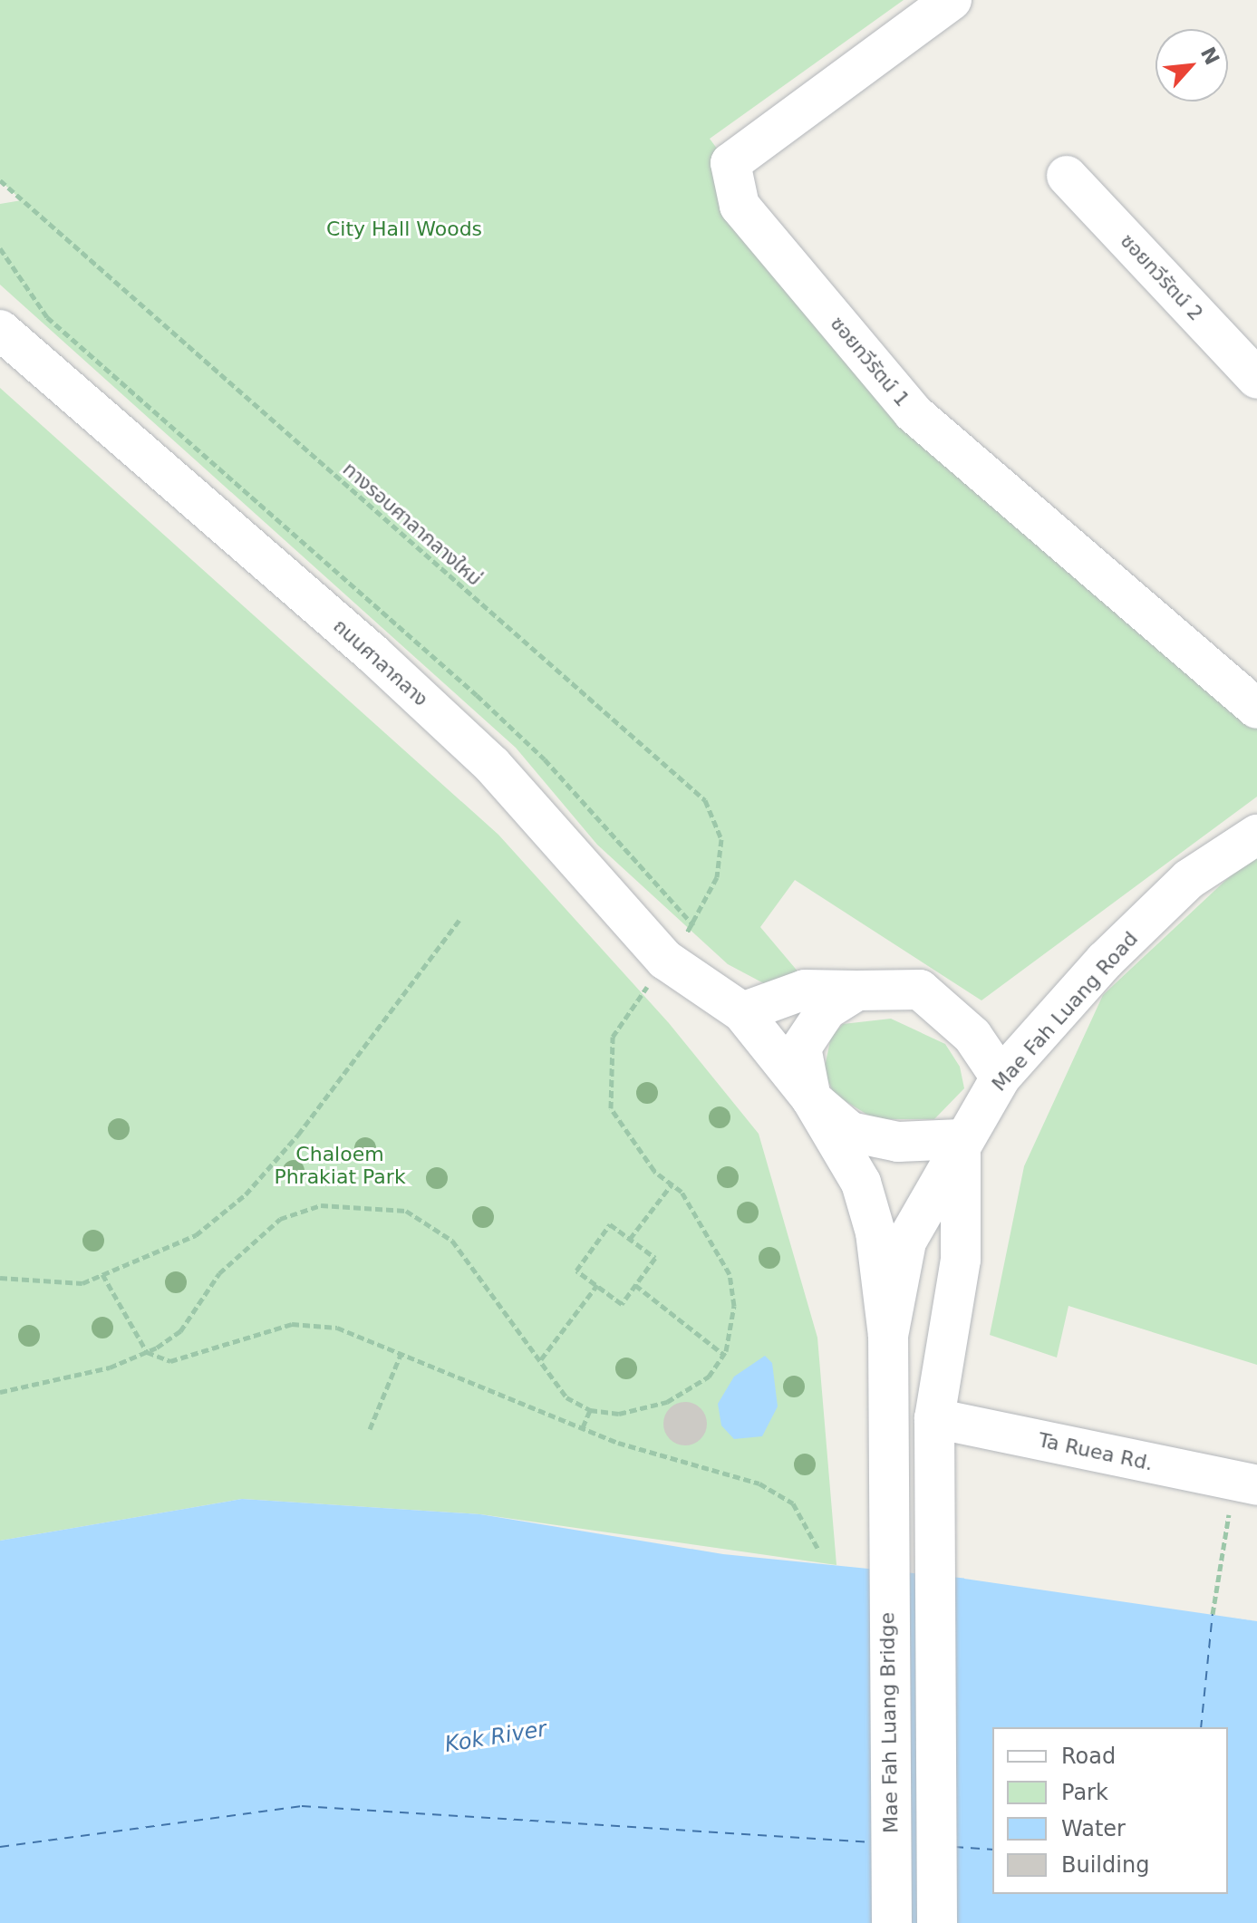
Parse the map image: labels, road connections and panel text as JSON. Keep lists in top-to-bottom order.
{
  "streets": {
    "street": [
      "ซอยทวีรัตน์ 2",
      "ซอยทวีรัตน์ 1",
      "ถนนศาลากลาง",
      "Mae Fah Luang Road",
      "Ta Ruea Rd.",
      "Mae Fah Luang Bridge"
    ],
    "path": ["ทางรอบศาลากลางใหม่"]
  },
  "crossings": [
    ["ถนนศาลากลาง", "Mae Fah Luang Road"],
    ["Mae Fah Luang Road", "Mae Fah Luang Bridge"]
  ],
  "water": ["Kok River"],
  "parks": ["City Hall Woods", "Chaloem Phrakiat Park"],
  "legend": [
    "Road",
    "Park",
    "Water",
    "Building"
  ],
  "north": "top right"
}
